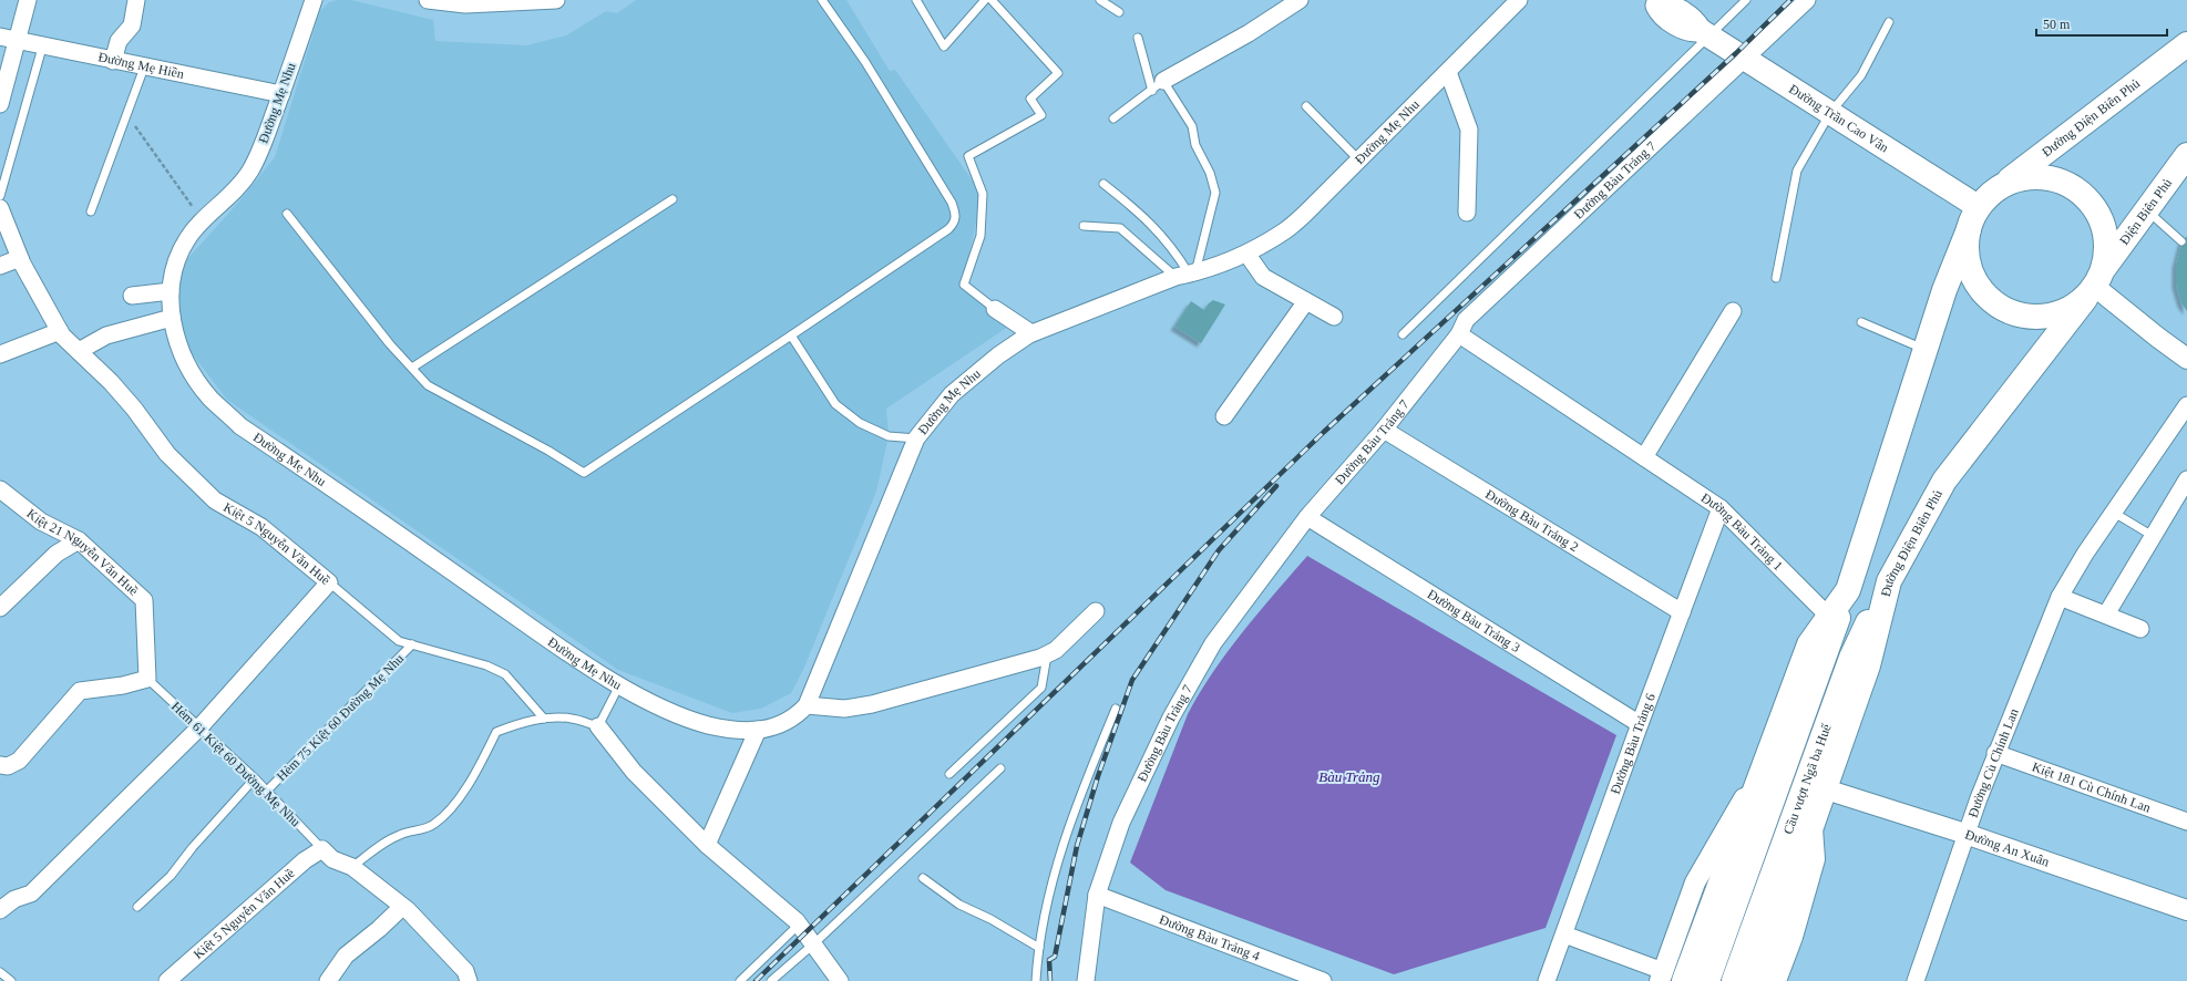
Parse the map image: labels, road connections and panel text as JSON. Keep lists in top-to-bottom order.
{
  "streets": {
    "main road": [
      "Đường Điện Biên Phủ",
      "Đường Trần Cao Vân",
      "Điện Biên Phủ",
      "Cầu vượt Ngã ba Huế"
    ],
    "street": [
      "Đường Mẹ Hiền",
      "Đường Mẹ Nhu",
      "Đường Bàu Trảng 7",
      "Đường Bàu Trảng 2",
      "Đường Bàu Trảng 1",
      "Kiệt 5 Nguyễn Văn Huề",
      "Kiệt 21 Nguyễn Văn Huề",
      "Đường Bàu Trảng 3",
      "Đường Bàu Trảng 6",
      "Đường Cù Chính Lan",
      "Kiệt 181 Cù Chính Lan",
      "Đường An Xuân",
      "Đường Bàu Trảng 4"
    ],
    "lane": ["Hẻm 75 Kiệt 60 Đường Mẹ Nhu", "Hẻm 61 Kiệt 60 Đường Mẹ Nhu"]
  },
  "crossings": [
    ["Đường Mẹ Hiền", "Đường Mẹ Nhu"],
    ["Đường Điện Biên Phủ", "Đường Trần Cao Vân"],
    ["Đường Điện Biên Phủ", "Điện Biên Phủ"],
    ["Đường Điện Biên Phủ", "Cầu vượt Ngã ba Huế"],
    ["Đường Điện Biên Phủ", "Đường An Xuân"],
    ["Đường Trần Cao Vân", "Đường Bàu Trảng 7"],
    ["Đường Trần Cao Vân", "Điện Biên Phủ"],
    ["Đường Bàu Trảng 7", "Đường Bàu Trảng 2"],
    ["Đường Bàu Trảng 7", "Đường Bàu Trảng 1"],
    ["Đường Bàu Trảng 7", "Đường Bàu Trảng 3"],
    ["Đường Bàu Trảng 7", "Đường Bàu Trảng 4"],
    ["Đường Bàu Trảng 2", "Đường Bàu Trảng 6"],
    ["Đường Bàu Trảng 1", "Đường Bàu Trảng 6"],
    ["Kiệt 5 Nguyễn Văn Huề", "Hẻm 61 Kiệt 60 Đường Mẹ Nhu"],
    ["Kiệt 21 Nguyễn Văn Huề", "Hẻm 61 Kiệt 60 Đường Mẹ Nhu"],
    ["Đường Bàu Trảng 3", "Đường Bàu Trảng 6"],
    ["Hẻm 75 Kiệt 60 Đường Mẹ Nhu", "Hẻm 61 Kiệt 60 Đường Mẹ Nhu"],
    ["Đường Cù Chính Lan", "Kiệt 181 Cù Chính Lan"],
    ["Đường Cù Chính Lan", "Đường An Xuân"]
  ],
  "water": ["Bàu Trảng"],
  "scale_bar": "50 m"
}
